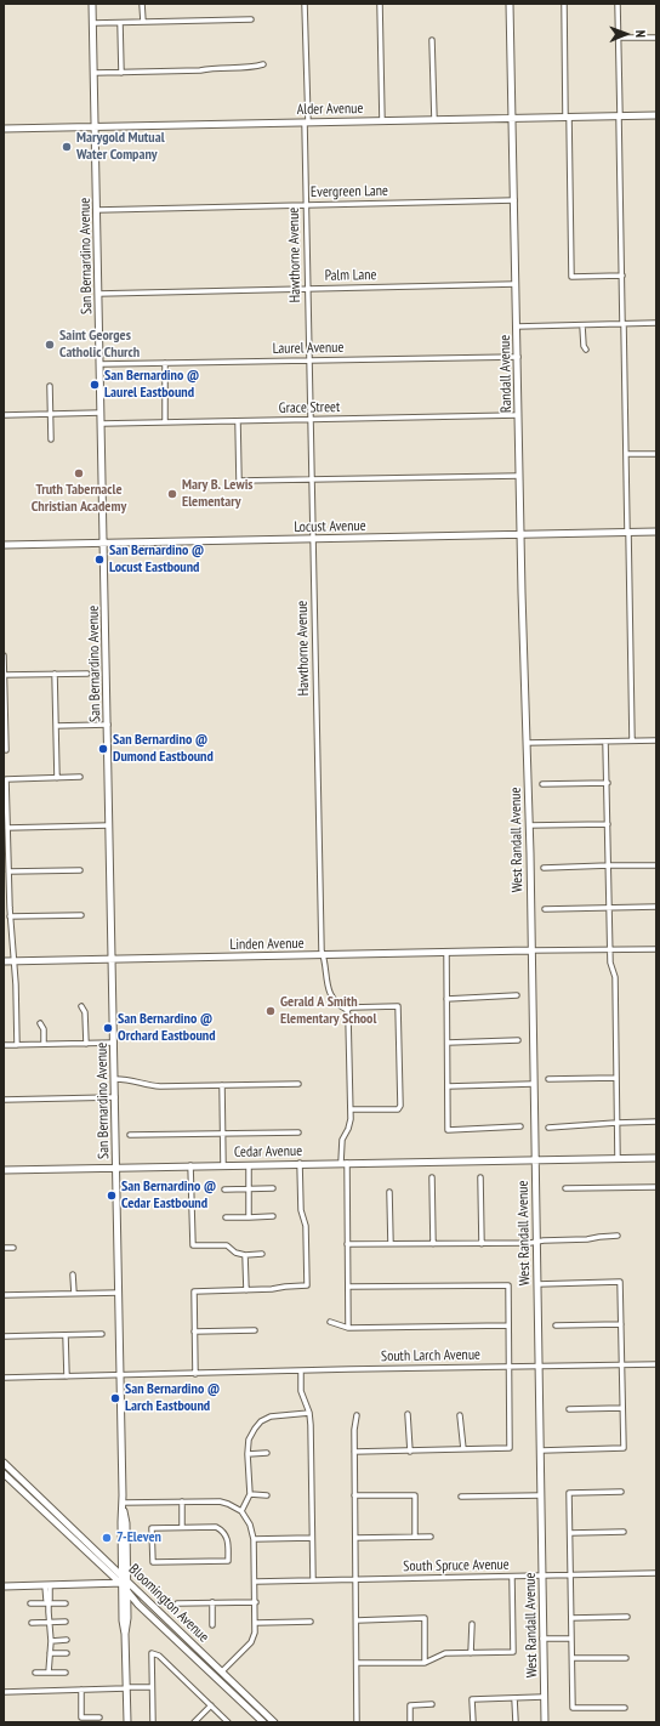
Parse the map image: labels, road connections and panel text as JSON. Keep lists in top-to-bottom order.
{
  "streets": {
    "main road": [
      "Alder Avenue",
      "San Bernardino Avenue",
      "Randall Avenue",
      "Locust Avenue",
      "West Randall Avenue",
      "Linden Avenue",
      "Cedar Avenue",
      "Bloomington Avenue"
    ],
    "street": [
      "Evergreen Lane",
      "Hawthorne Avenue",
      "Palm Lane",
      "Laurel Avenue",
      "Grace Street",
      "South Larch Avenue",
      "South Spruce Avenue"
    ]
  },
  "crossings": [
    ["Alder Avenue", "Hawthorne Avenue"],
    ["Alder Avenue", "San Bernardino Avenue"],
    ["Alder Avenue", "Randall Avenue"],
    ["Evergreen Lane", "Hawthorne Avenue"],
    ["Evergreen Lane", "San Bernardino Avenue"],
    ["Evergreen Lane", "Randall Avenue"],
    ["Hawthorne Avenue", "Palm Lane"],
    ["Hawthorne Avenue", "Laurel Avenue"],
    ["Hawthorne Avenue", "Grace Street"],
    ["Hawthorne Avenue", "Locust Avenue"],
    ["Hawthorne Avenue", "Linden Avenue"],
    ["San Bernardino Avenue", "Palm Lane"],
    ["San Bernardino Avenue", "Laurel Avenue"],
    ["San Bernardino Avenue", "Grace Street"],
    ["San Bernardino Avenue", "Locust Avenue"],
    ["San Bernardino Avenue", "Linden Avenue"],
    ["San Bernardino Avenue", "Cedar Avenue"],
    ["San Bernardino Avenue", "South Larch Avenue"],
    ["Palm Lane", "Randall Avenue"],
    ["Laurel Avenue", "Randall Avenue"],
    ["Randall Avenue", "Grace Street"],
    ["Randall Avenue", "Locust Avenue"],
    ["Randall Avenue", "West Randall Avenue"],
    ["West Randall Avenue", "Linden Avenue"],
    ["West Randall Avenue", "Cedar Avenue"],
    ["West Randall Avenue", "South Larch Avenue"],
    ["West Randall Avenue", "South Spruce Avenue"]
  ],
  "places": [
    "Marygold Mutual Water Company",
    "Saint Georges Catholic Church",
    "San Bernardino @ Laurel Eastbound",
    "Truth Tabernacle Christian Academy",
    "Mary B. Lewis Elementary",
    "San Bernardino @ Locust Eastbound",
    "San Bernardino @ Dumond Eastbound",
    "Gerald A Smith Elementary School",
    "San Bernardino @ Orchard Eastbound",
    "San Bernardino @ Cedar Eastbound",
    "San Bernardino @ Larch Eastbound",
    "7-Eleven"
  ],
  "north": "right"
}
